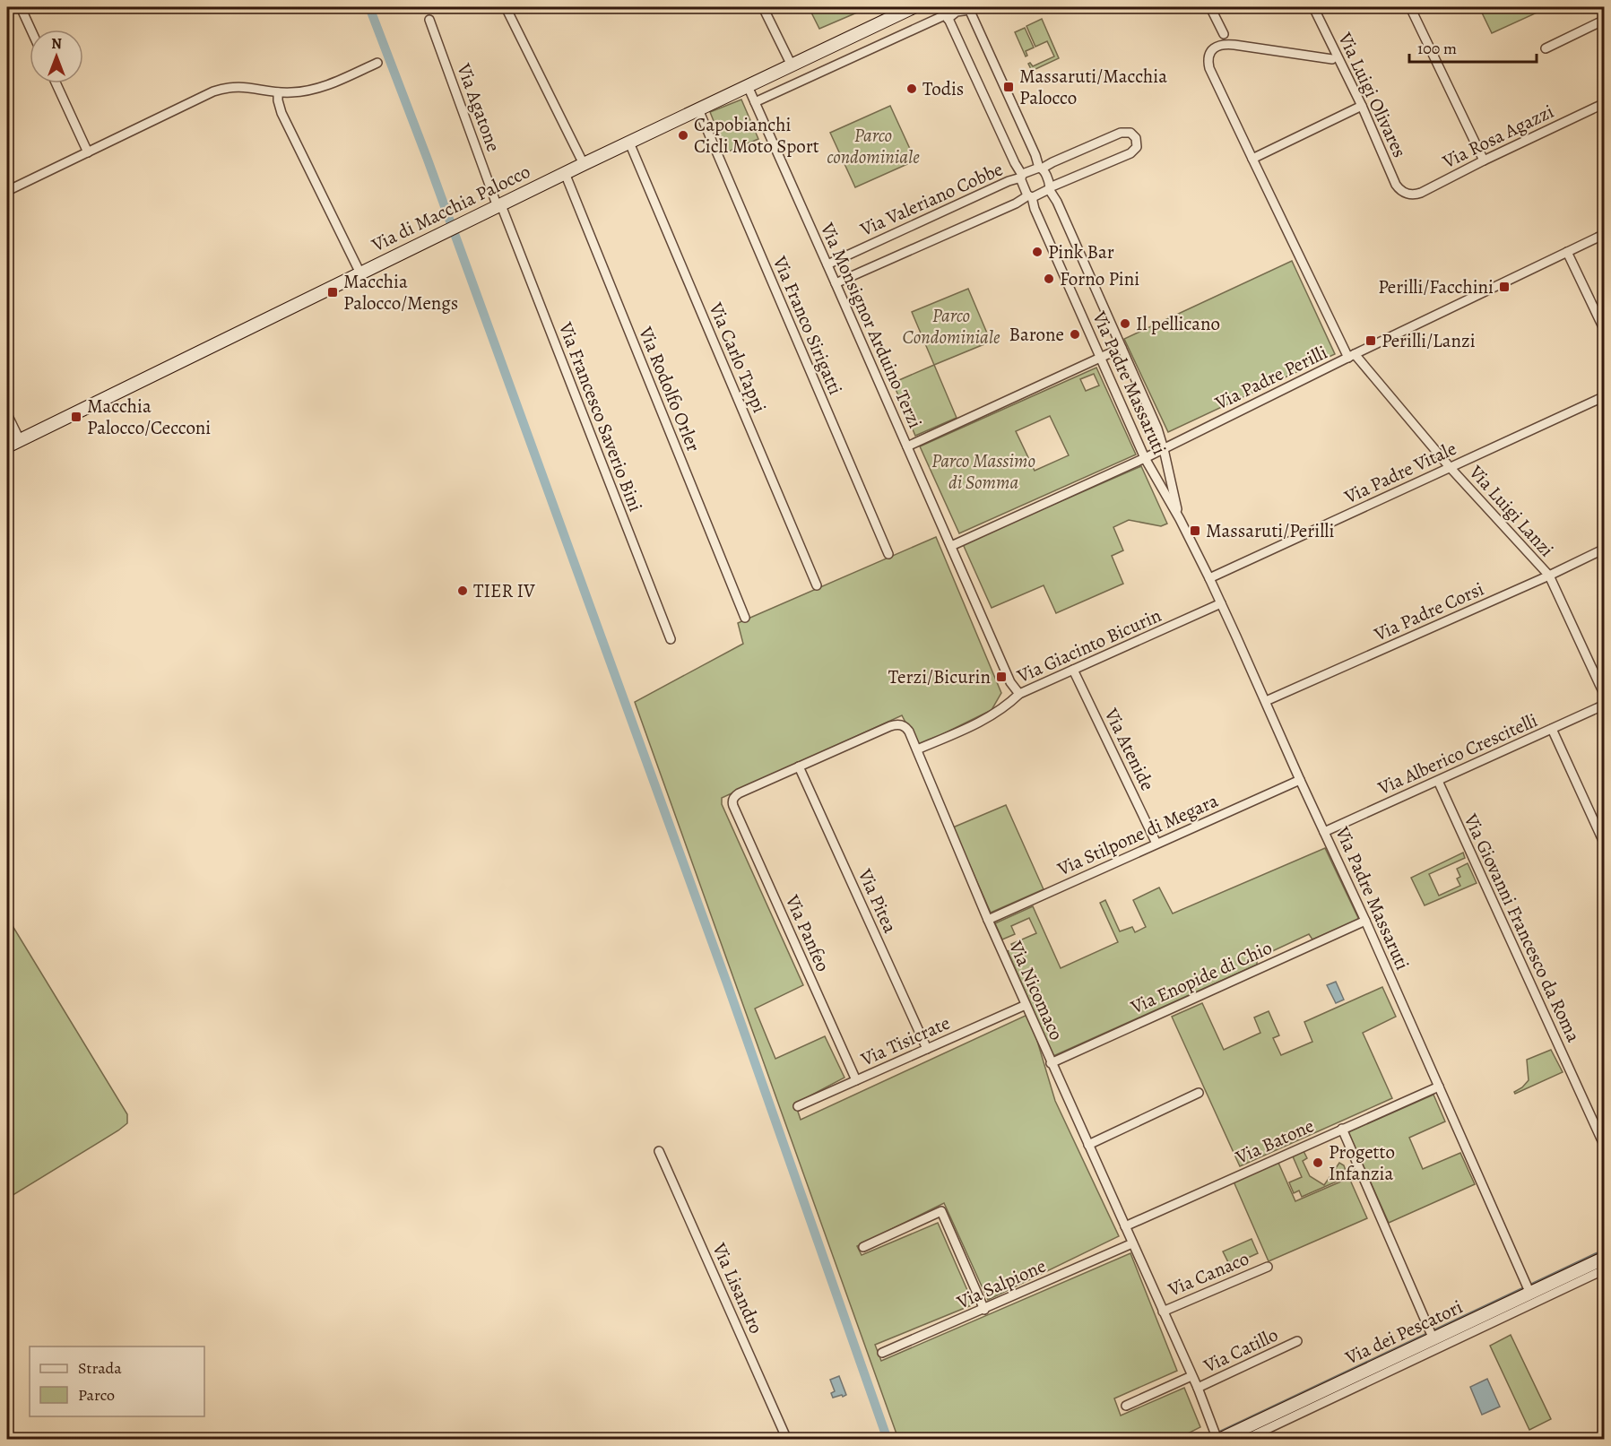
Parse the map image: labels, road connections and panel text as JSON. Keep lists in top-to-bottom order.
{
  "streets": {
    "street": [
      "Via Luigi Olivares",
      "Via Agatone",
      "Via Rosa Agazzi",
      "Via Valeriano Cobbe",
      "Via di Macchia Palocco",
      "Via Franco Sirigatti",
      "Via Monsignor Arduino Terzi",
      "Via Carlo Tappi",
      "Via Padre Perilli",
      "Via Padre Massaruti",
      "Via Rodolfo Orler",
      "Via Francesco Saverio Bini",
      "Via Padre Vitale",
      "Via Luigi Lanzi",
      "Via Padre Corsi",
      "Via Giacinto Bicurin",
      "Via Atenide",
      "Via Alberico Crescitelli",
      "Via Stilpone di Megara",
      "Via Pitea",
      "Via Giovanni Francesco da Roma",
      "Via Panfeo",
      "Via Enopide di Chio",
      "Via Nicomaco",
      "Via Tisicrate",
      "Via Batone",
      "Via Canaco",
      "Via Salpione",
      "Via Lisandro",
      "Via dei Pescatori",
      "Via Catillo"
    ]
  },
  "crossings": [
    ["Via Luigi Olivares", "Via Rosa Agazzi"],
    ["Via Agatone", "Via di Macchia Palocco"],
    ["Via Agatone", "Via Francesco Saverio Bini"],
    ["Via Valeriano Cobbe", "Via Monsignor Arduino Terzi"],
    ["Via Valeriano Cobbe", "Via Padre Massaruti"],
    ["Via di Macchia Palocco", "Via Franco Sirigatti"],
    ["Via di Macchia Palocco", "Via Monsignor Arduino Terzi"],
    ["Via di Macchia Palocco", "Via Carlo Tappi"],
    ["Via di Macchia Palocco", "Via Rodolfo Orler"],
    ["Via di Macchia Palocco", "Via Francesco Saverio Bini"],
    ["Via Monsignor Arduino Terzi", "Via Padre Perilli"],
    ["Via Monsignor Arduino Terzi", "Via Giacinto Bicurin"],
    ["Via Padre Perilli", "Via Padre Massaruti"],
    ["Via Padre Perilli", "Via Luigi Lanzi"],
    ["Via Padre Massaruti", "Via Padre Vitale"],
    ["Via Padre Massaruti", "Via Padre Corsi"],
    ["Via Padre Massaruti", "Via Giacinto Bicurin"],
    ["Via Padre Massaruti", "Via Alberico Crescitelli"],
    ["Via Padre Massaruti", "Via Stilpone di Megara"],
    ["Via Padre Massaruti", "Via Enopide di Chio"],
    ["Via Padre Massaruti", "Via Batone"],
    ["Via Padre Massaruti", "Via dei Pescatori"],
    ["Via Padre Vitale", "Via Luigi Lanzi"],
    ["Via Luigi Lanzi", "Via Padre Corsi"],
    ["Via Giacinto Bicurin", "Via Atenide"],
    ["Via Giacinto Bicurin", "Via Nicomaco"],
    ["Via Atenide", "Via Stilpone di Megara"],
    ["Via Alberico Crescitelli", "Via Giovanni Francesco da Roma"],
    ["Via Stilpone di Megara", "Via Nicomaco"],
    ["Via Pitea", "Via Nicomaco"],
    ["Via Pitea", "Via Tisicrate"],
    ["Via Panfeo", "Via Nicomaco"],
    ["Via Panfeo", "Via Tisicrate"],
    ["Via Enopide di Chio", "Via Nicomaco"],
    ["Via Nicomaco", "Via Tisicrate"],
    ["Via Nicomaco", "Via Batone"],
    ["Via Nicomaco", "Via Canaco"],
    ["Via Nicomaco", "Via Salpione"],
    ["Via Nicomaco", "Via dei Pescatori"],
    ["Via Nicomaco", "Via Catillo"]
  ],
  "parks": ["Parco condominiale", "Parco Condominiale", "Parco Massimo di Somma"],
  "places": {
    "transit": [
      "Massaruti/Macchia Palocco",
      "Perilli/Facchini",
      "Macchia Palocco/Mengs",
      "Perilli/Lanzi",
      "Macchia Palocco/Cecconi",
      "Massaruti/Perilli",
      "Terzi/Bicurin"
    ],
    "other": [
      "Todis",
      "Capobianchi Cicli Moto Sport",
      "Pink Bar",
      "Forno Pini",
      "Il pellicano",
      "Barone",
      "TIER IV",
      "Progetto Infanzia"
    ]
  },
  "legend": ["Strada", "Parco"],
  "scale_bar": "100 m",
  "north": "top"
}
